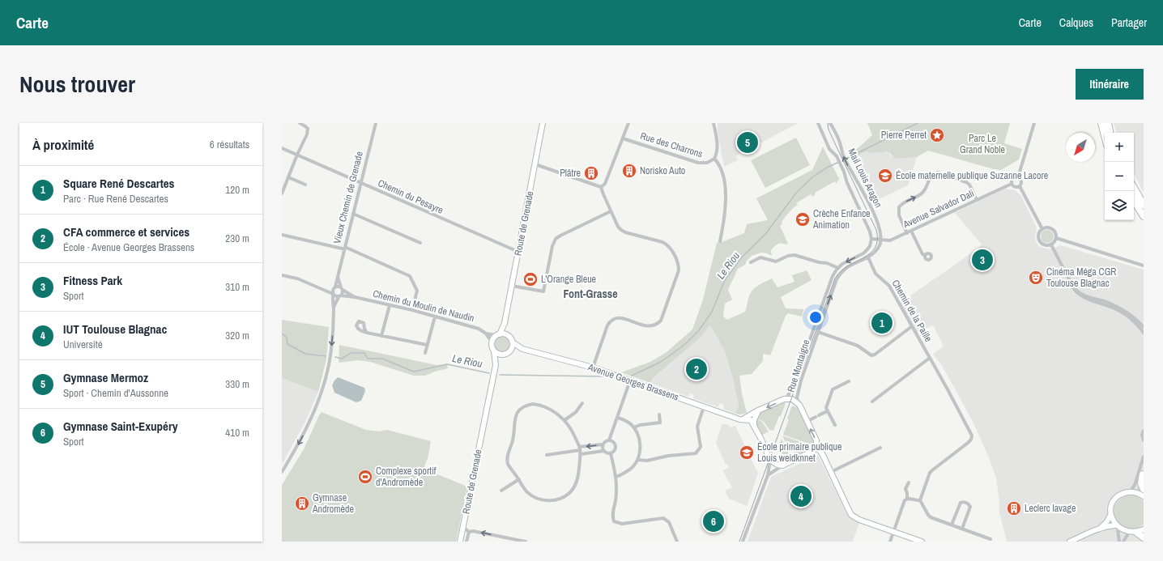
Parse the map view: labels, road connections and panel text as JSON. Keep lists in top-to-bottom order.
{
  "streets": {
    "street": [
      "Rue des Charrons",
      "Mail Louis Aragon",
      "Chemin du Pesayre",
      "Vieux Chemin de Grenade",
      "Avenue Salvador Dali",
      "Route de Grenade",
      "Chemin du Moulin de Naudin",
      "Chemin de la Paille",
      "Rue Montaigne",
      "Avenue Georges Brassens"
    ]
  },
  "crossings": [
    ["Mail Louis Aragon", "Avenue Salvador Dali"],
    ["Mail Louis Aragon", "Rue Montaigne"],
    ["Chemin du Pesayre", "Vieux Chemin de Grenade"],
    ["Chemin du Pesayre", "Route de Grenade"],
    ["Vieux Chemin de Grenade", "Chemin du Moulin de Naudin"],
    ["Avenue Salvador Dali", "Rue Montaigne"],
    ["Chemin du Moulin de Naudin", "Avenue Georges Brassens"],
    ["Chemin de la Paille", "Rue Montaigne"]
  ],
  "districts": ["Font-Grasse"],
  "water": ["Le Riou"],
  "parks": ["Parc Le Grand Noble"],
  "places": {
    "place": ["Pierre Perret"],
    "building": [
      "Norisko Auto",
      "Plâtre",
      "Gymnase Andromède",
      "Leclerc lavage"
    ],
    "school or university": ["École maternelle publique Suzanne Lacore", "Crèche Enfance Animation", "École primaire publique Louis weidknnet"],
    "theatre": ["Cinéma Méga CGR Toulouse Blagnac"],
    "sports": ["L'Orange Bleue", "Complexe sportif d'Andromède"]
  },
  "north": "bottom left",
  "page": {
    "header": "Carte",
    "nav": ["Carte", "Calques", "Partager"],
    "title": "Nous trouver",
    "buttons": "Itinéraire",
    "heading": ["À proximité", "6 résultats"],
    "pins": [
      "5",
      "3",
      "1",
      "2",
      "4",
      "6"
    ],
    "map_buttons": ["+", "−"],
    "list": [
      {
        "mark": "1",
        "name": "Square René Descartes",
        "note": "Parc · Rue René Descartes",
        "value": "120 m"
      },
      {
        "mark": "2",
        "name": "CFA commerce et services",
        "note": "École · Avenue Georges Brassens",
        "value": "230 m"
      },
      {
        "mark": "3",
        "name": "Fitness Park",
        "note": "Sport",
        "value": "310 m"
      },
      {
        "mark": "4",
        "name": "IUT Toulouse Blagnac",
        "note": "Université",
        "value": "320 m"
      },
      {
        "mark": "5",
        "name": "Gymnase Mermoz",
        "note": "Sport · Chemin d'Aussonne",
        "value": "330 m"
      },
      {
        "mark": "6",
        "name": "Gymnase Saint-Exupéry",
        "note": "Sport",
        "value": "410 m"
      }
    ]
  }
}
